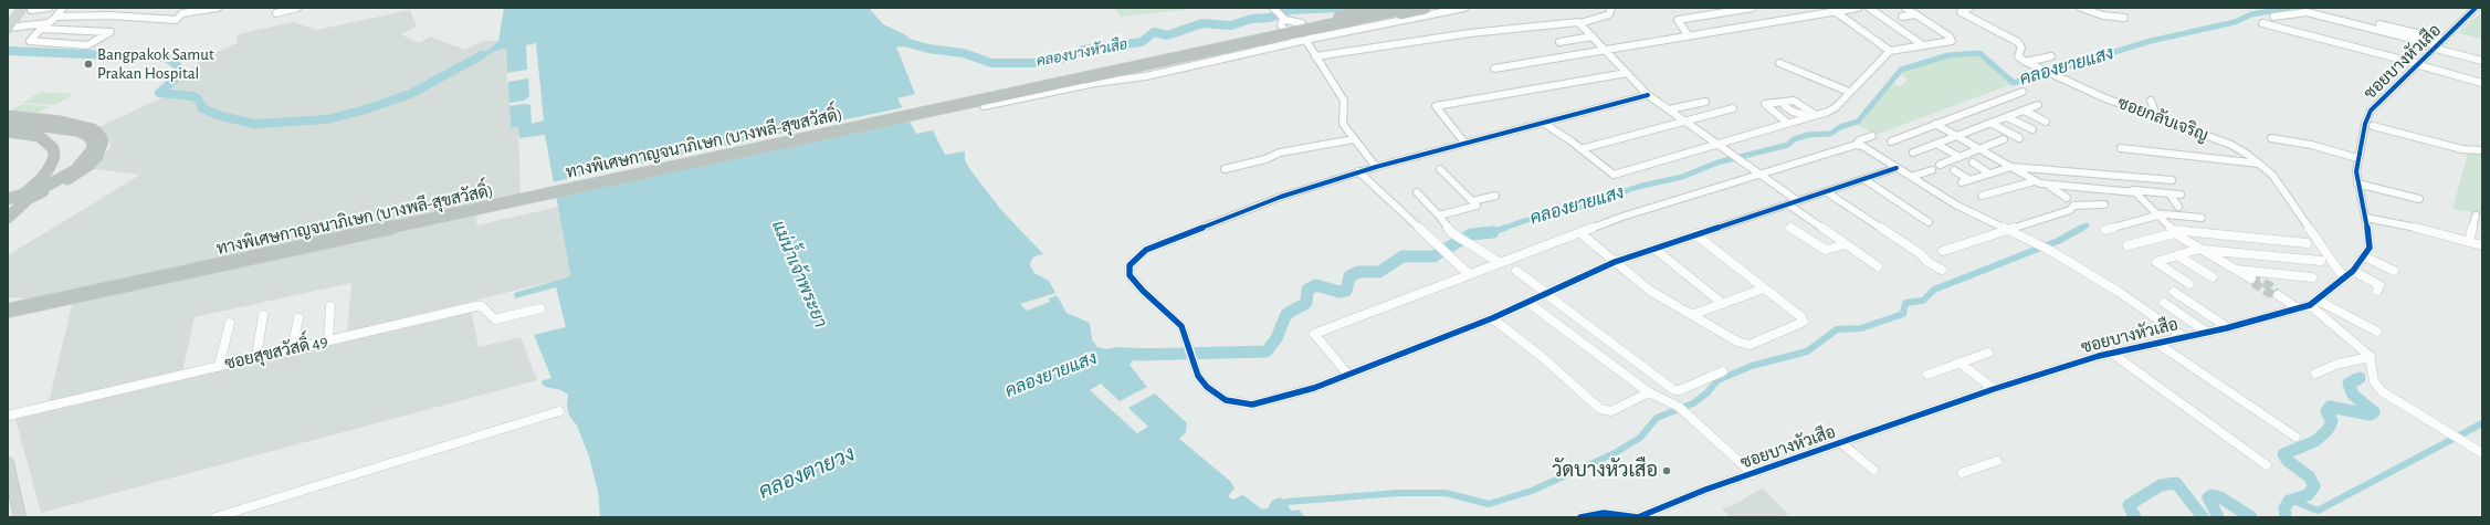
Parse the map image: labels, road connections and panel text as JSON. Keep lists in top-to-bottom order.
{
  "streets": {
    "highway": ["ทางพิเศษกาญจนาภิเษก (บางพลี-สุขสวัสดิ์)"],
    "street": ["ซอยบางหัวเสือ", "ซอยกลับเจริญ", "ซอยสุขสวัสดิ์ 49"]
  },
  "crossings": [
    ["ซอยบางหัวเสือ", "ซอยกลับเจริญ"]
  ],
  "water": [
    "คลองบางหัวเสือ",
    "คลองยายแสง",
    "แม่น้ำเจ้าพระยา",
    "คลองตายวง"
  ],
  "places": ["Bangpakok Samut Prakan Hospital", "วัดบางหัวเสือ"]
}
